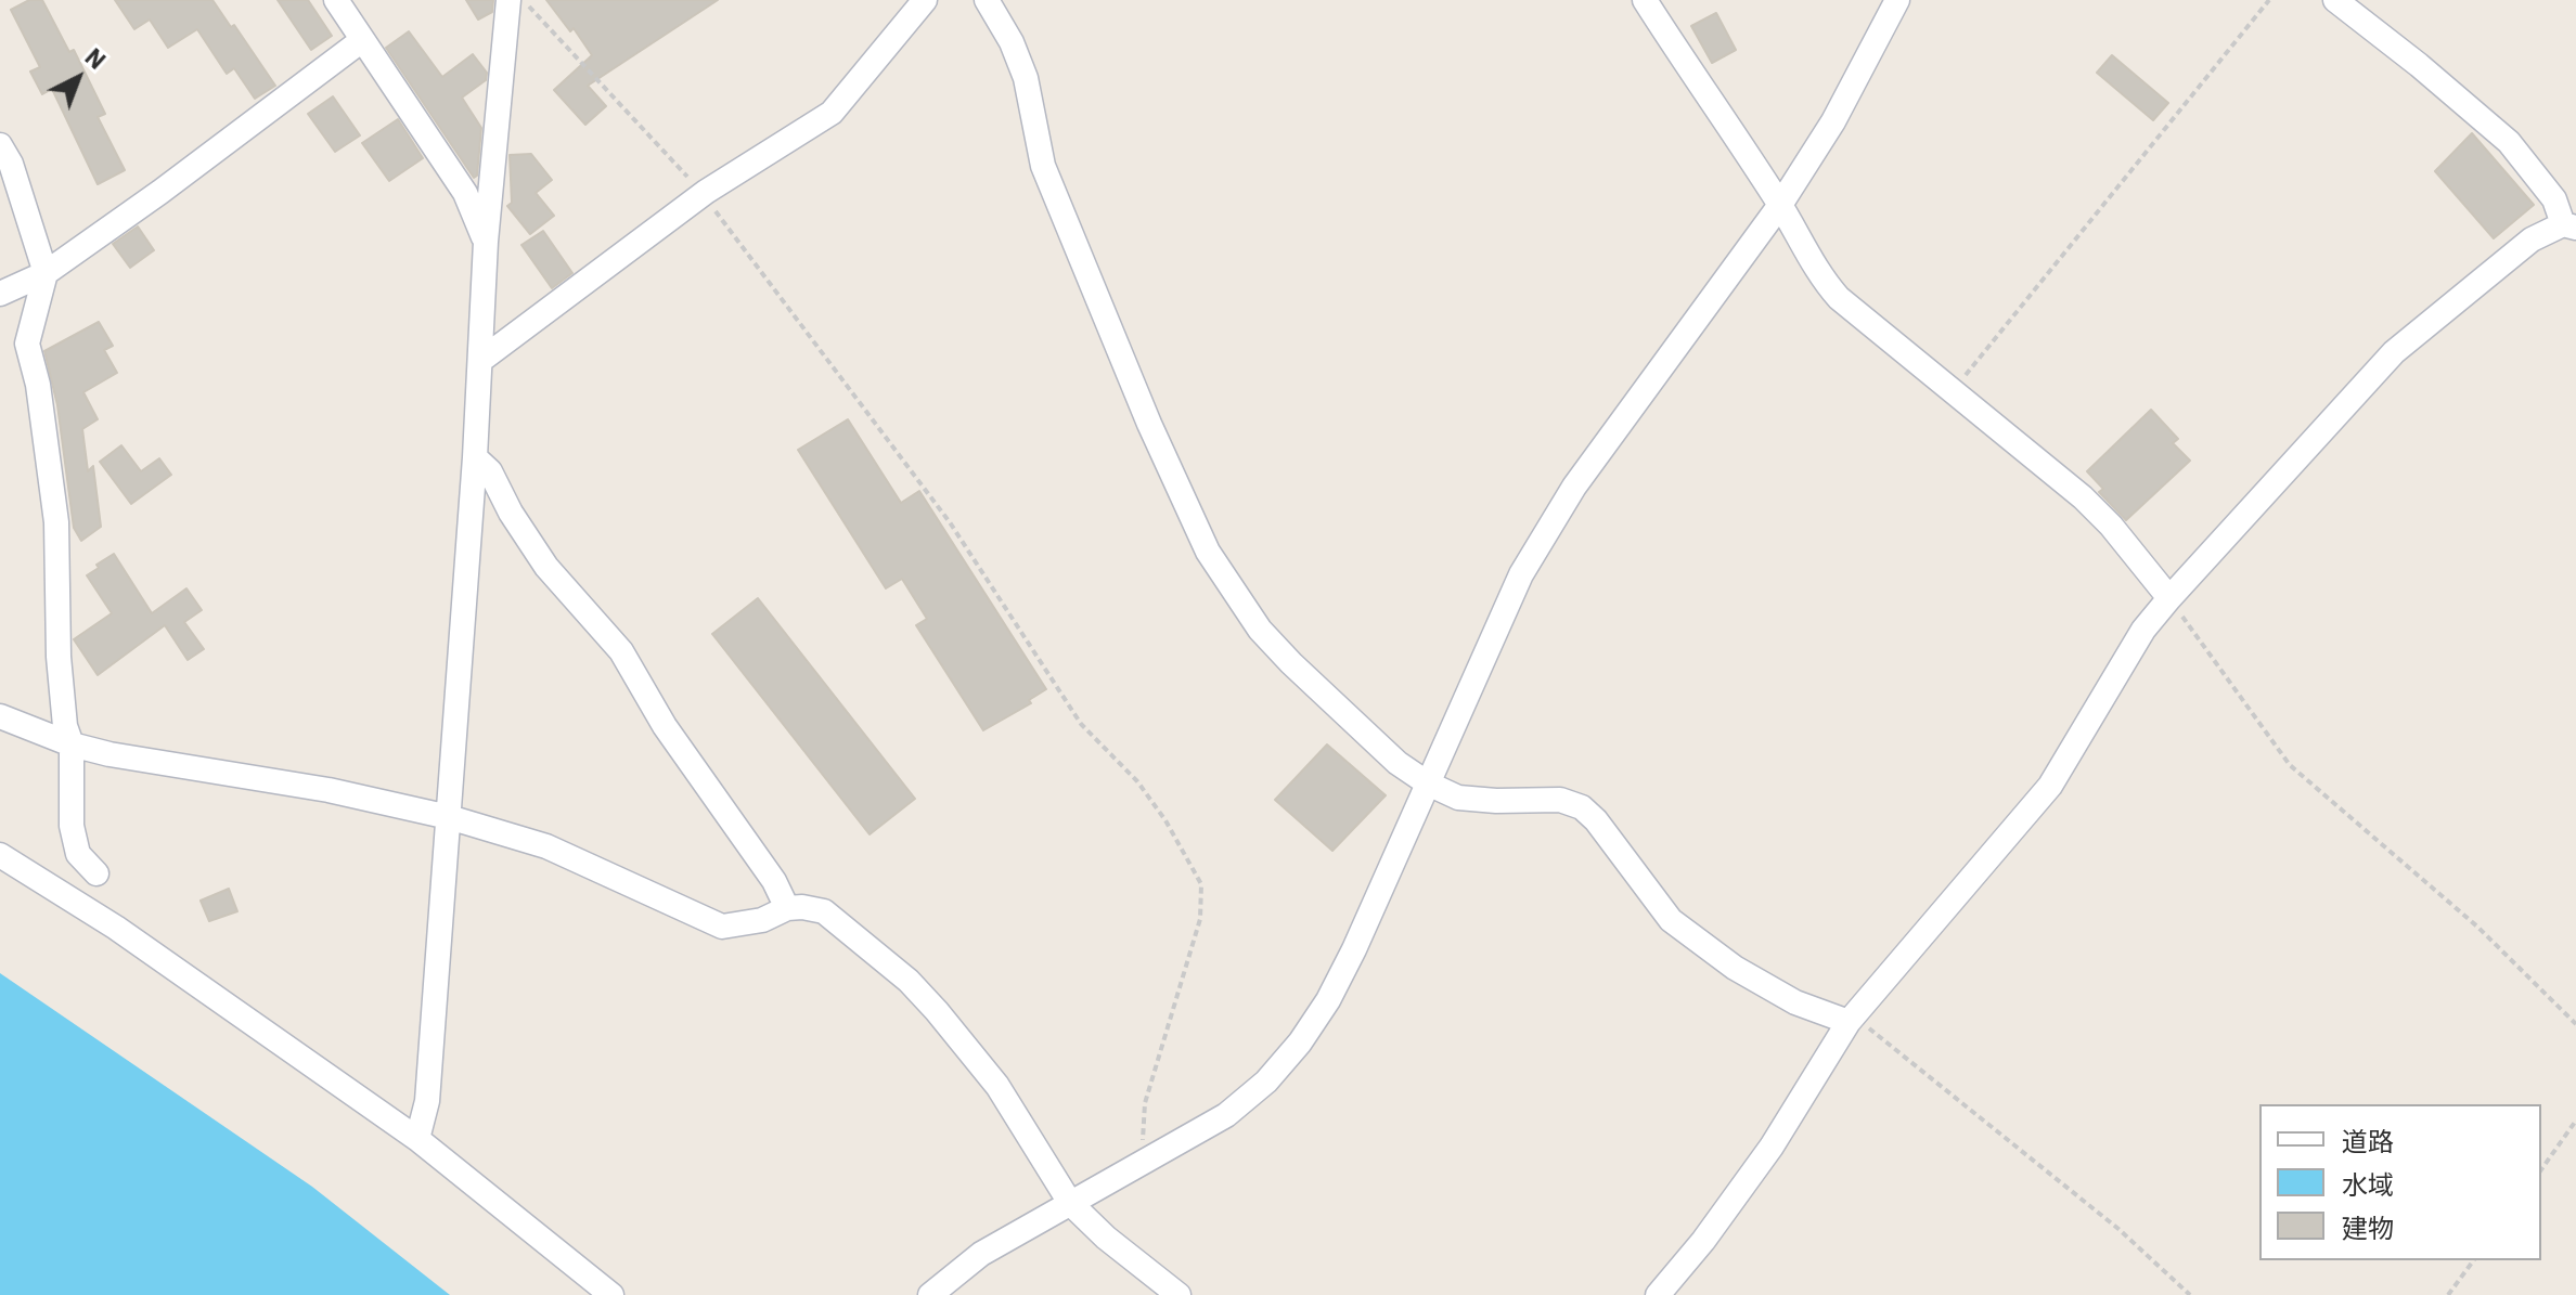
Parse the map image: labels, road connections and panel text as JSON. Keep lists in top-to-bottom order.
{
  "legend": ["道路", "水域", "建物"],
  "north": "top right"
}
